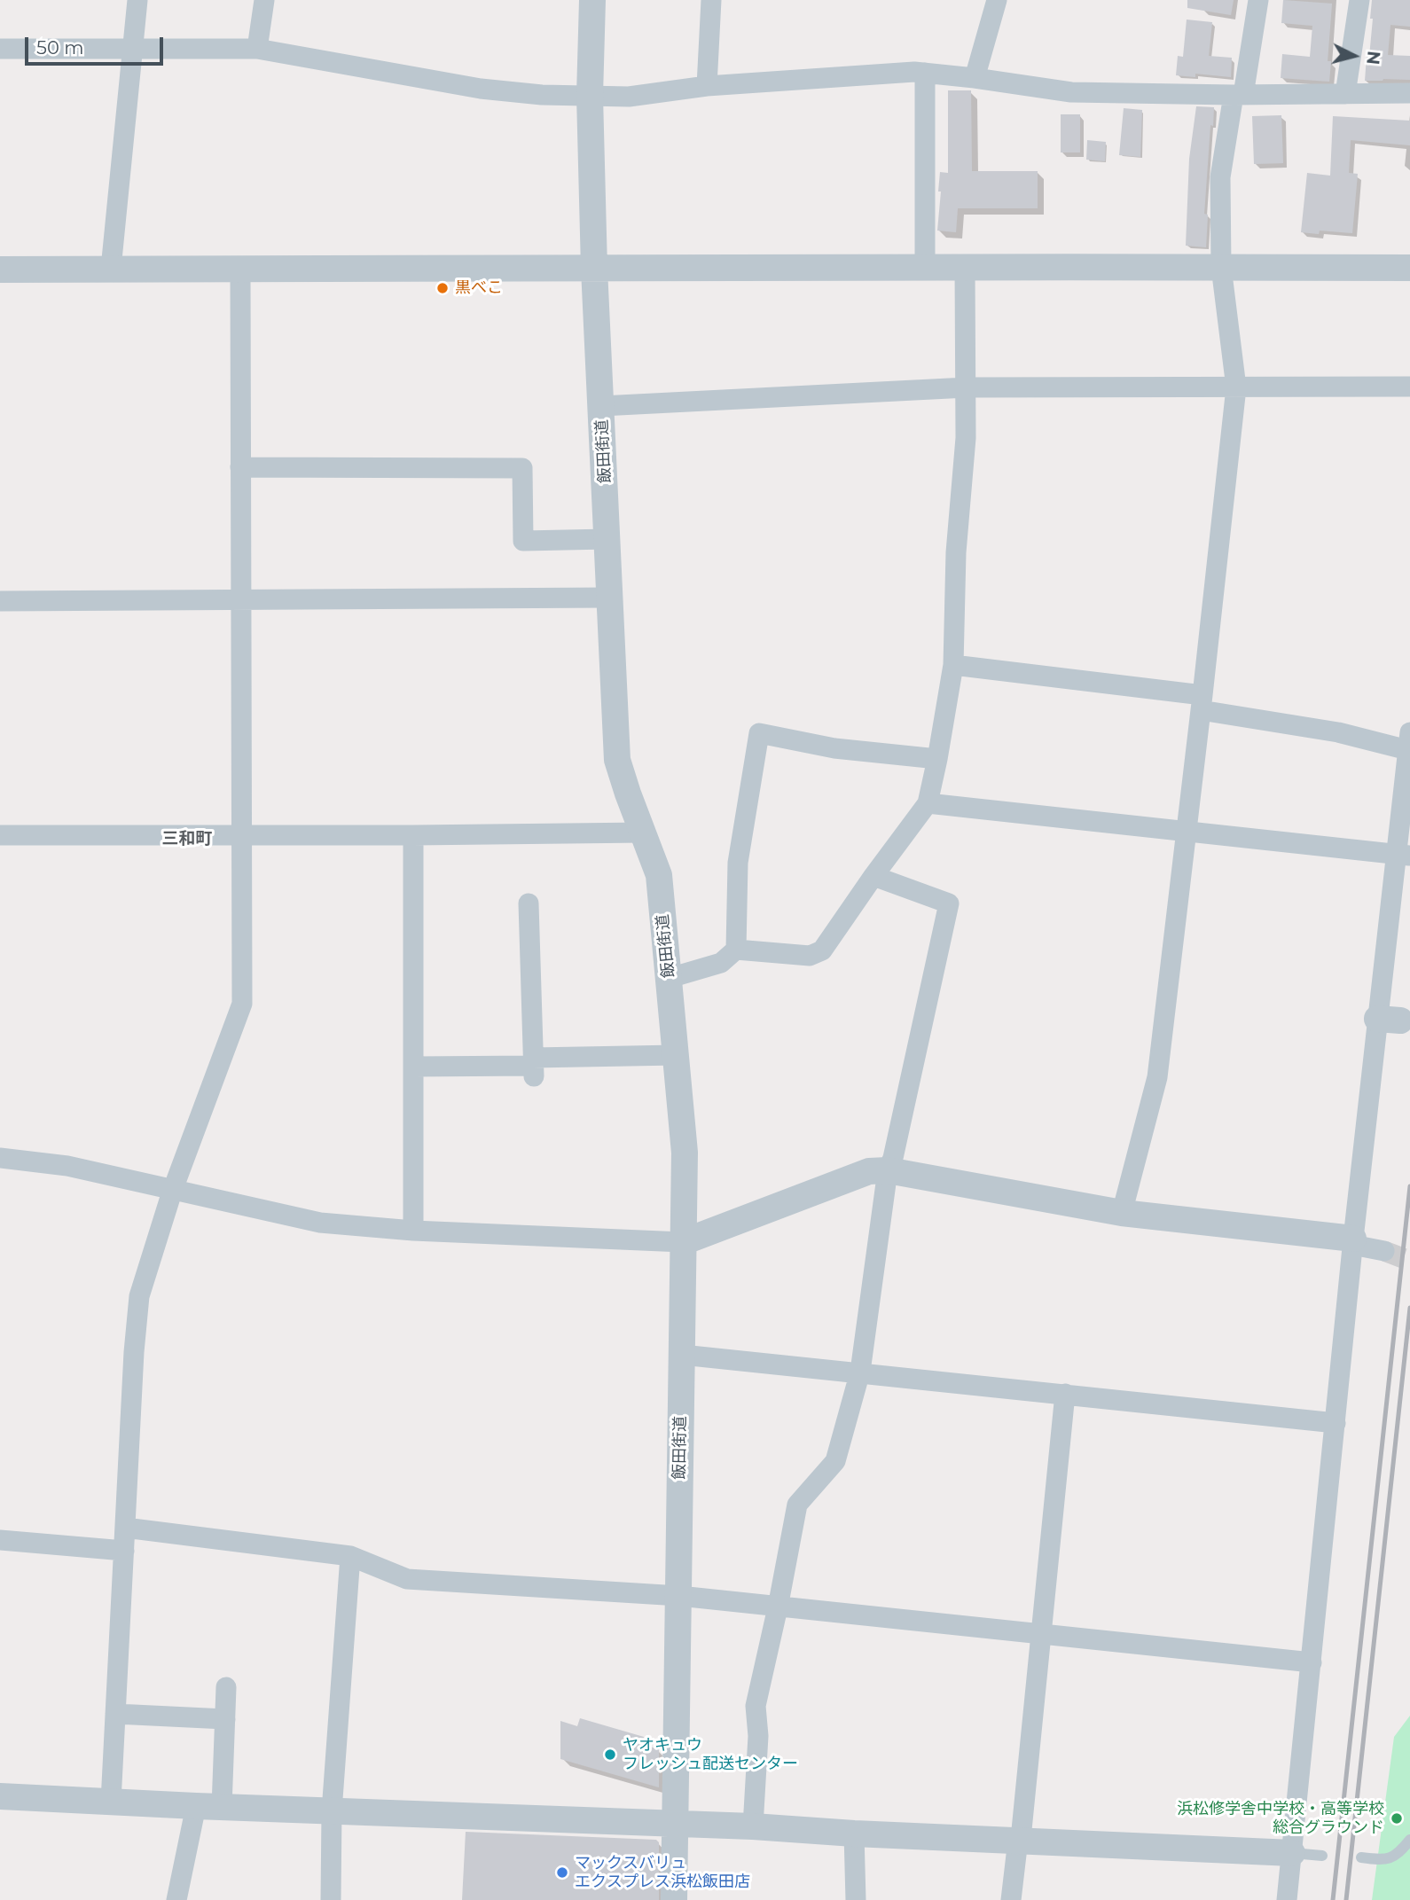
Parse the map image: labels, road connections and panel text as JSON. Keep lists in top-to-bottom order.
{
  "streets": {
    "street": ["飯田街道"]
  },
  "districts": ["三和町"],
  "places": [
    "黒べこ",
    "ヤオキュウ フレッシュ配送センター",
    "浜松修学舎中学校・高等学校 総合グラウンド",
    "マックスバリュ エクスプレス浜松飯田店"
  ],
  "scale_bar": "50 m",
  "north": "right"
}
